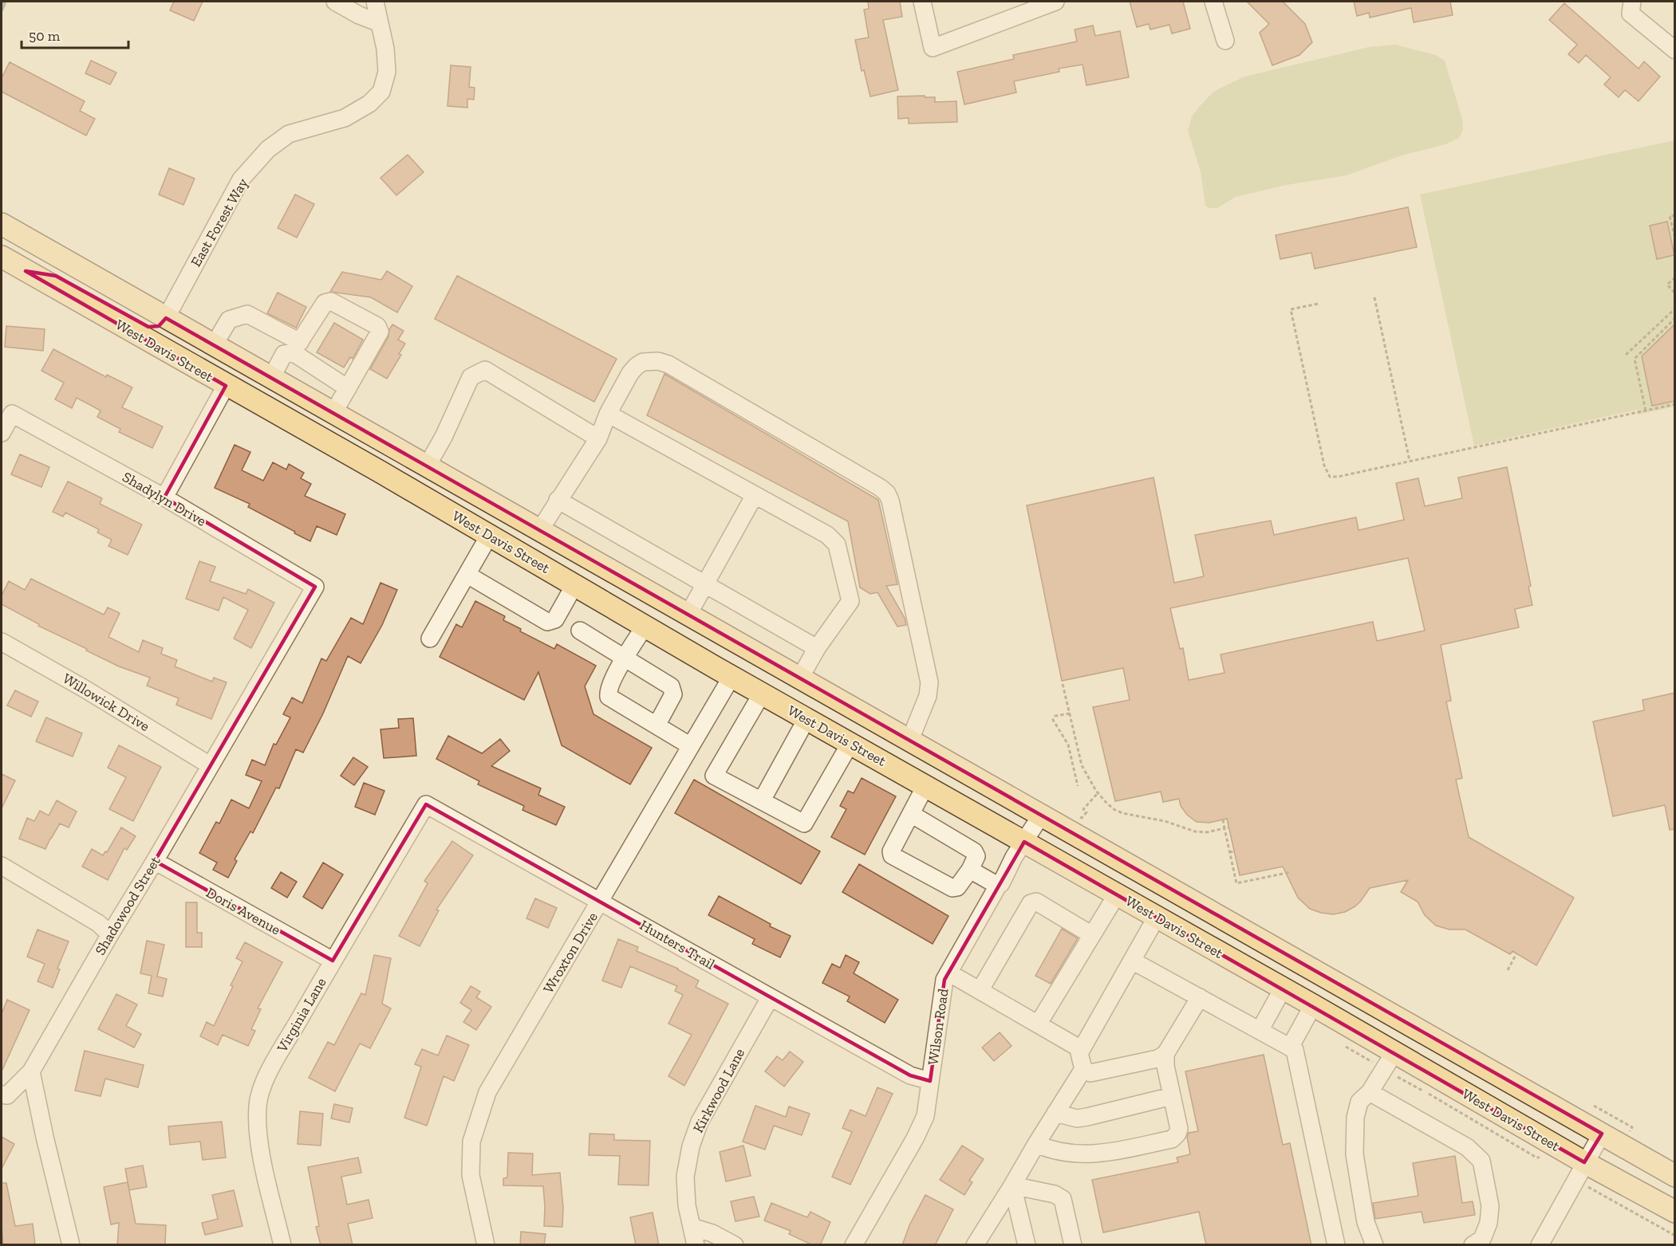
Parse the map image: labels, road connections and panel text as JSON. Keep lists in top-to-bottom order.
{
  "streets": {
    "main road": ["West Davis Street"],
    "street": [
      "East Forest Way",
      "Shadylyn Drive",
      "Willowick Drive",
      "Shadowood Street",
      "Doris Avenue",
      "Hunters Trail",
      "Wroxton Drive",
      "Virginia Lane",
      "Wilson Road",
      "Kirkwood Lane"
    ]
  },
  "crossings": [
    ["East Forest Way", "West Davis Street"],
    ["West Davis Street", "Wroxton Drive"],
    ["West Davis Street", "Wilson Road"],
    ["Shadylyn Drive", "Shadowood Street"],
    ["Willowick Drive", "Shadowood Street"],
    ["Shadowood Street", "Doris Avenue"],
    ["Doris Avenue", "Virginia Lane"],
    ["Hunters Trail", "Wroxton Drive"],
    ["Hunters Trail", "Virginia Lane"],
    ["Hunters Trail", "Wilson Road"],
    ["Hunters Trail", "Kirkwood Lane"]
  ],
  "scale_bar": "50 m"
}
